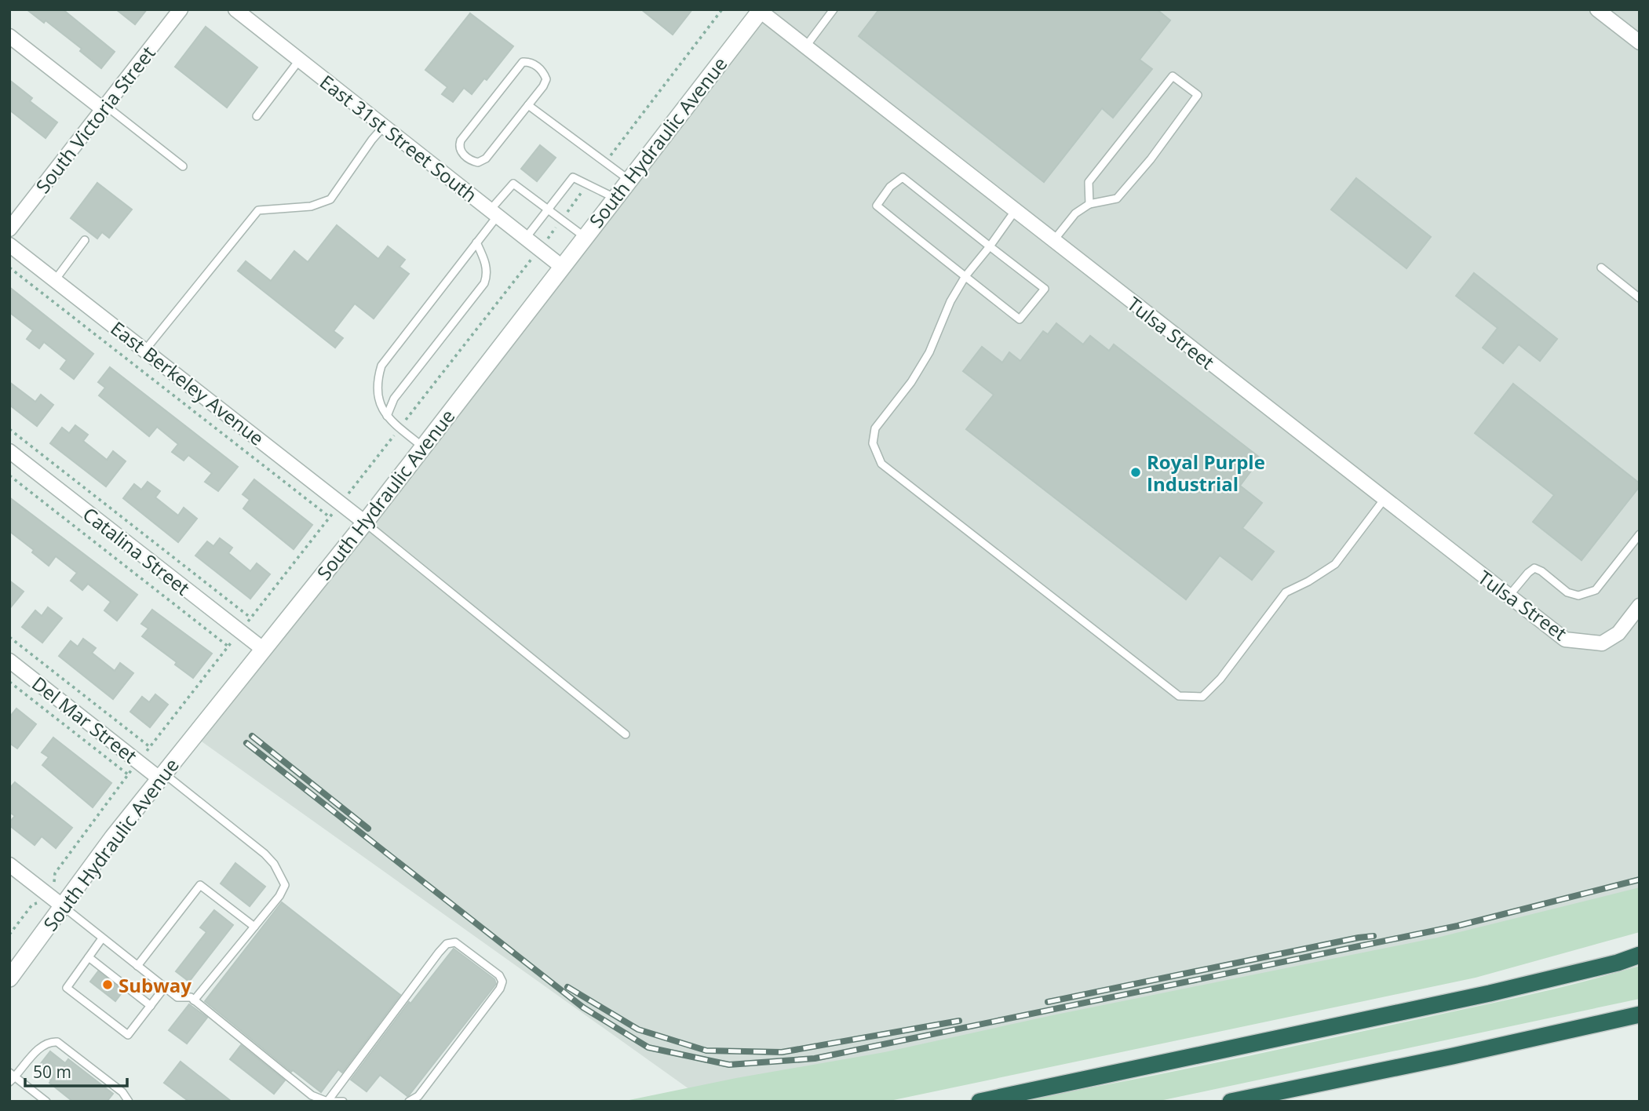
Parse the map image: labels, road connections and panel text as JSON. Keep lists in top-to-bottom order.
{
  "streets": {
    "street": [
      "South Victoria Street",
      "East 31st Street South",
      "South Hydraulic Avenue",
      "Tulsa Street",
      "East Berkeley Avenue",
      "Catalina Street",
      "Del Mar Street"
    ]
  },
  "crossings": [
    ["East 31st Street South", "South Hydraulic Avenue"],
    ["South Hydraulic Avenue", "Tulsa Street"],
    ["South Hydraulic Avenue", "East Berkeley Avenue"],
    ["South Hydraulic Avenue", "Catalina Street"],
    ["South Hydraulic Avenue", "Del Mar Street"]
  ],
  "places": ["Royal Purple Industrial", "Subway"],
  "scale_bar": "50 m"
}
